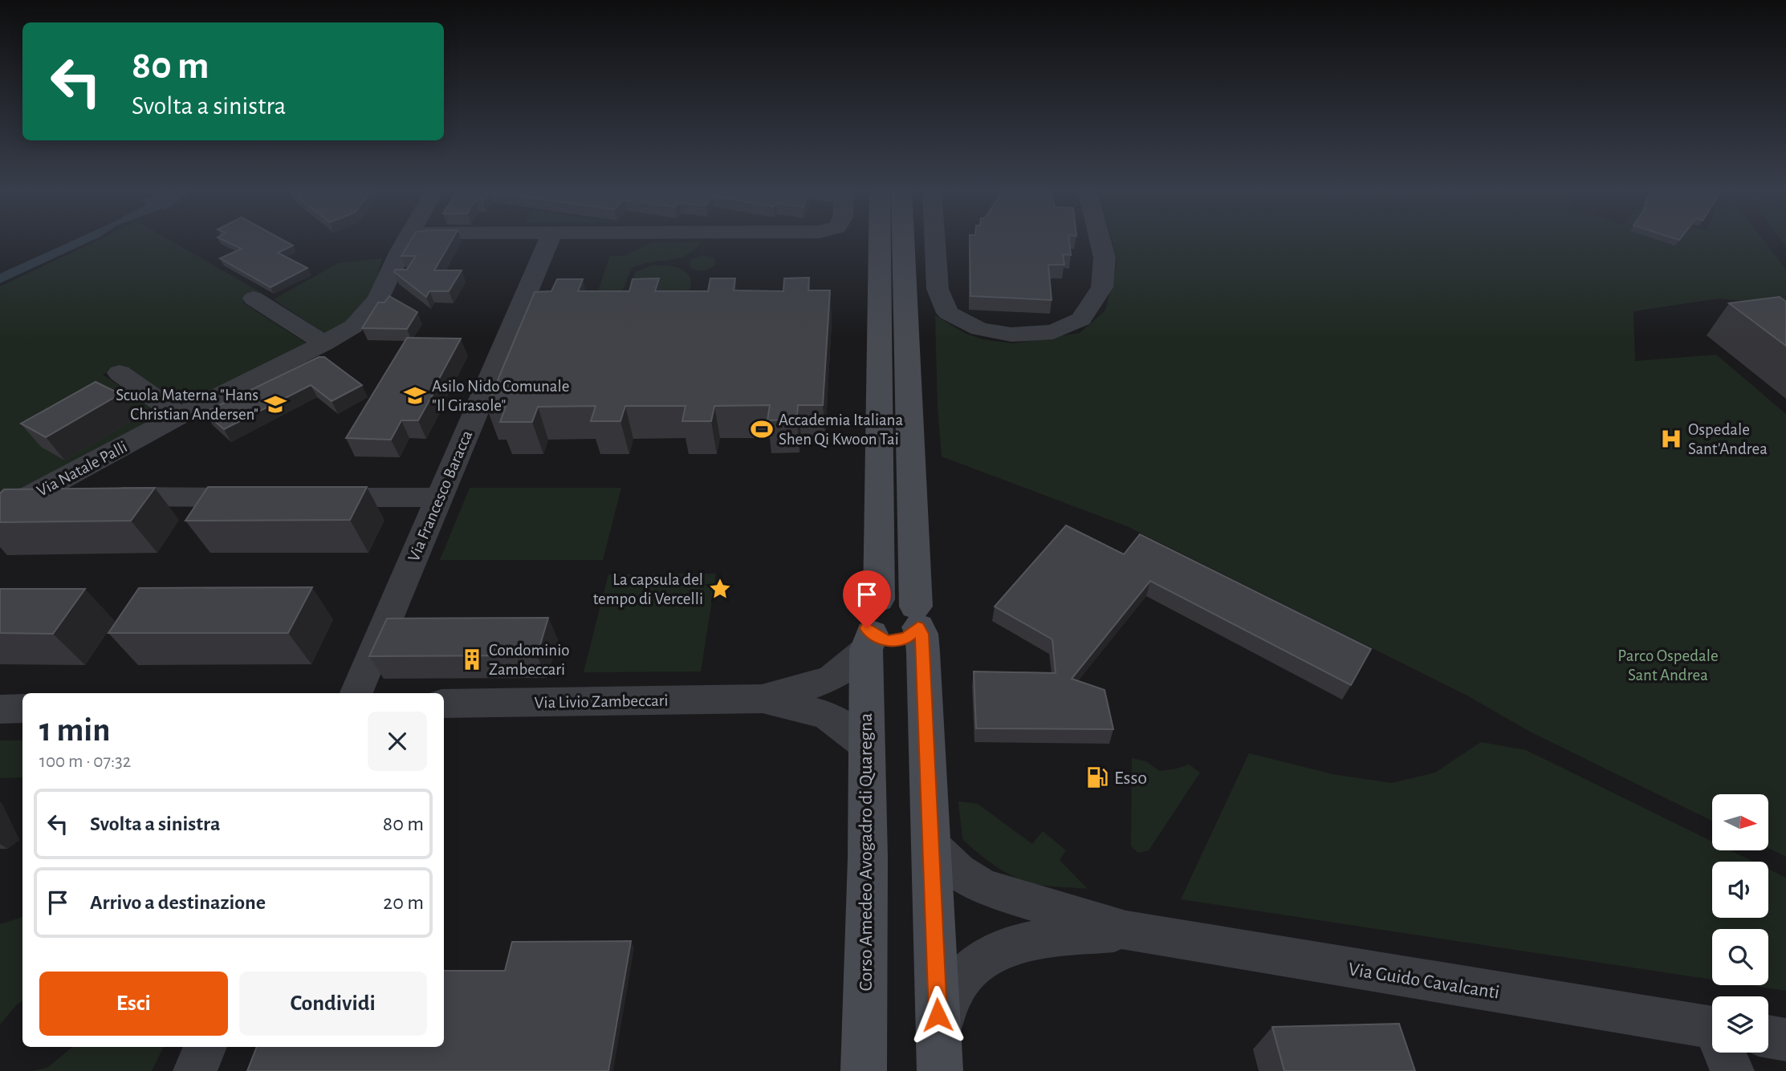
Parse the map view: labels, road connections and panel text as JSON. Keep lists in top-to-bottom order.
{
  "streets": {
    "main road": ["Corso Amedeo Avogadro di Quaregna"],
    "street": [
      "Via Natale Palli",
      "Via Francesco Baracca",
      "Via Livio Zambeccari",
      "Via Guido Cavalcanti"
    ]
  },
  "crossings": [
    ["Via Livio Zambeccari", "Corso Amedeo Avogadro di Quaregna"]
  ],
  "parks": ["Parco Ospedale Sant Andrea"],
  "places": {
    "school or university": ["Asilo Nido Comunale \"Il Girasole\"", "Scuola Materna \"Hans Christian Andersen\""],
    "sports": ["Accademia Italiana Shen Qi Kwoon Tai"],
    "hospital": ["Ospedale Sant'Andrea"],
    "place": ["La capsula del tempo di Vercelli"],
    "building": ["Condominio Zambeccari"],
    "fuel station": ["Esso"]
  },
  "north": "right",
  "page": {
    "turn": ["80 m", "Svolta a sinistra"],
    "heading": ["1 min", "100 m · 07:32"],
    "list": [
      {
        "name": "Svolta a sinistra",
        "value": "80 m"
      },
      {
        "name": "Arrivo a destinazione",
        "value": "20 m"
      }
    ],
    "buttons": ["Esci", "Condividi"]
  }
}
